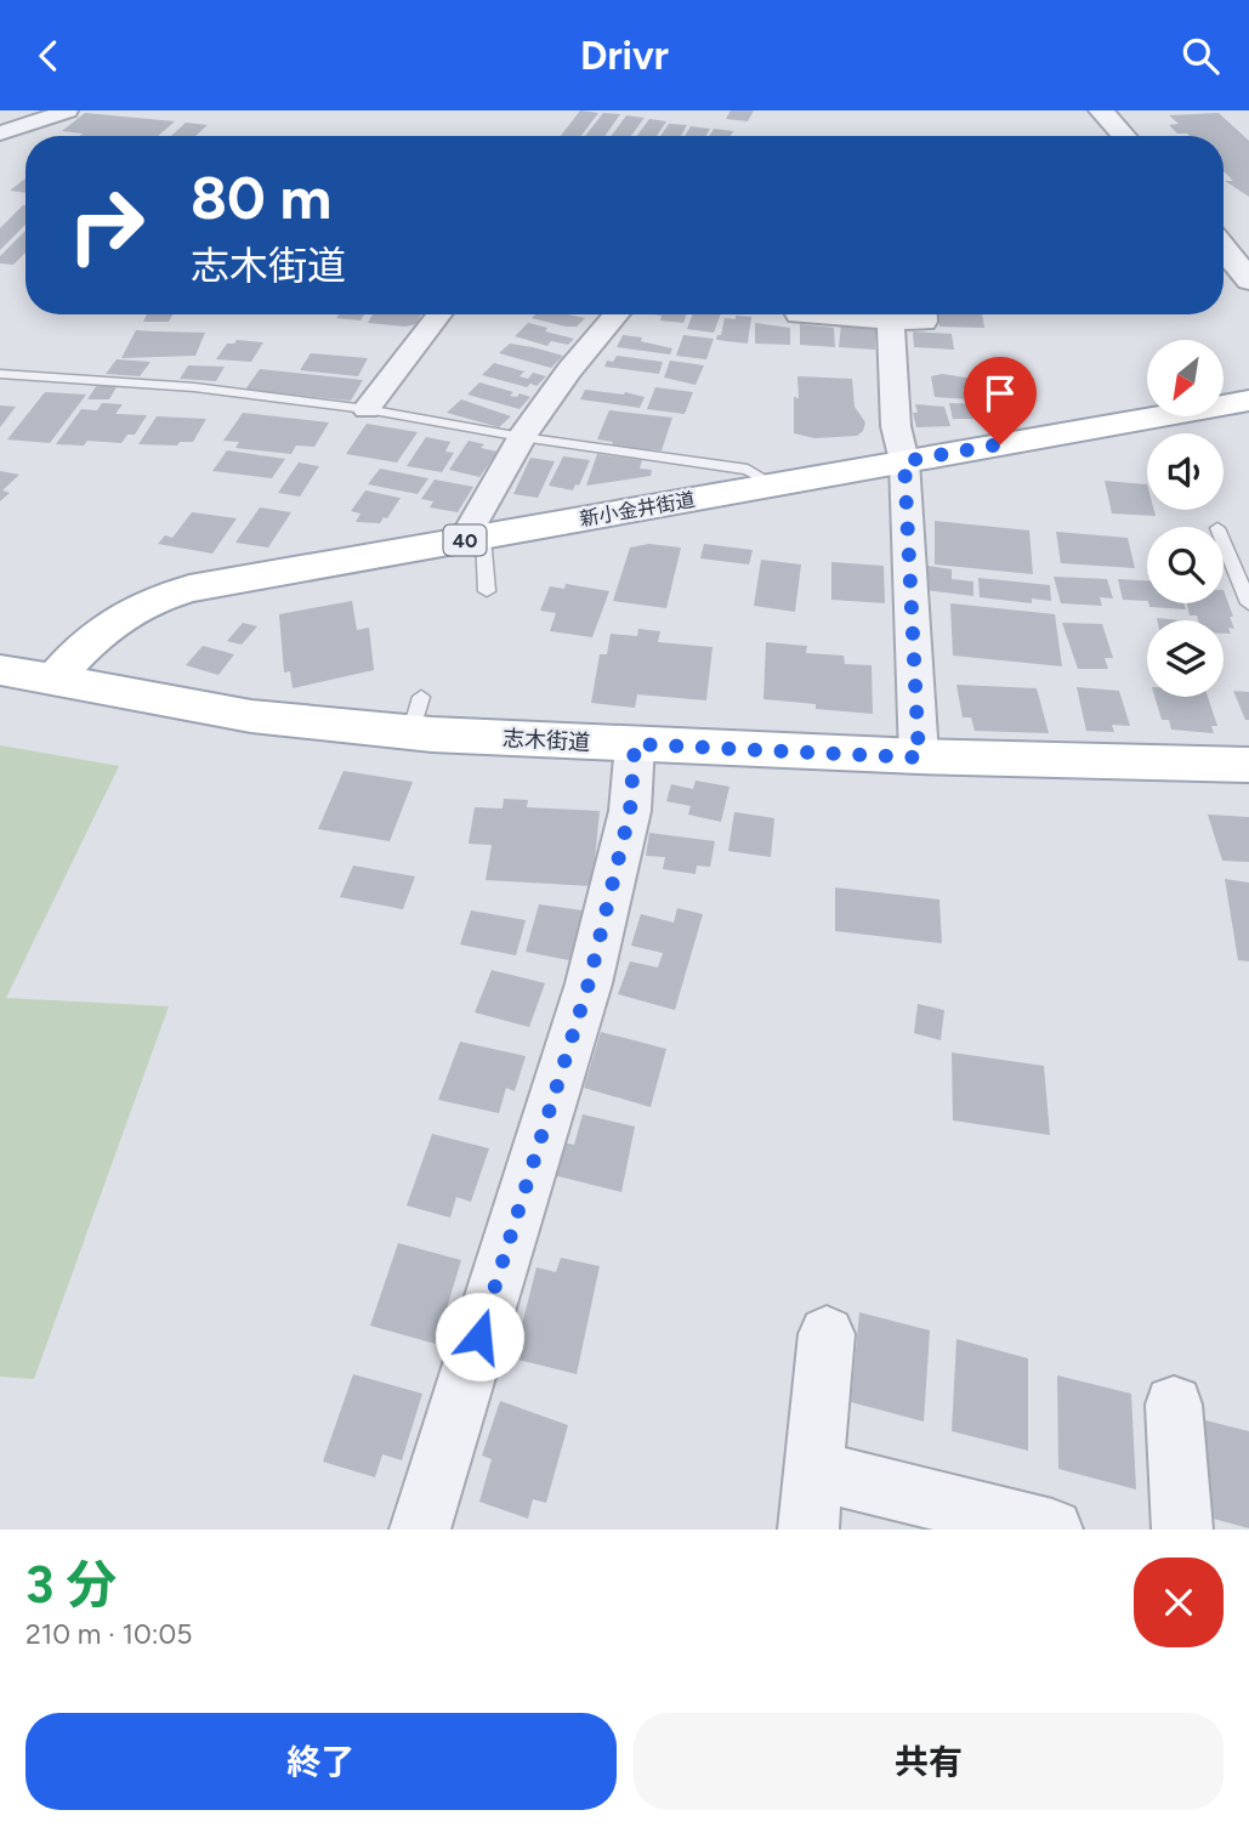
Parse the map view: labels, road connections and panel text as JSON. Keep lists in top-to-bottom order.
{
  "streets": {
    "main road": ["新小金井街道", "40", "志木街道"]
  },
  "crossings": [
    ["新小金井街道", "志木街道"]
  ],
  "north": "bottom left",
  "page": {
    "header": "Drivr",
    "turn": ["80 m", "志木街道"],
    "heading": ["3 分", "210 m · 10:05"],
    "buttons": ["終了", "共有"]
  }
}
